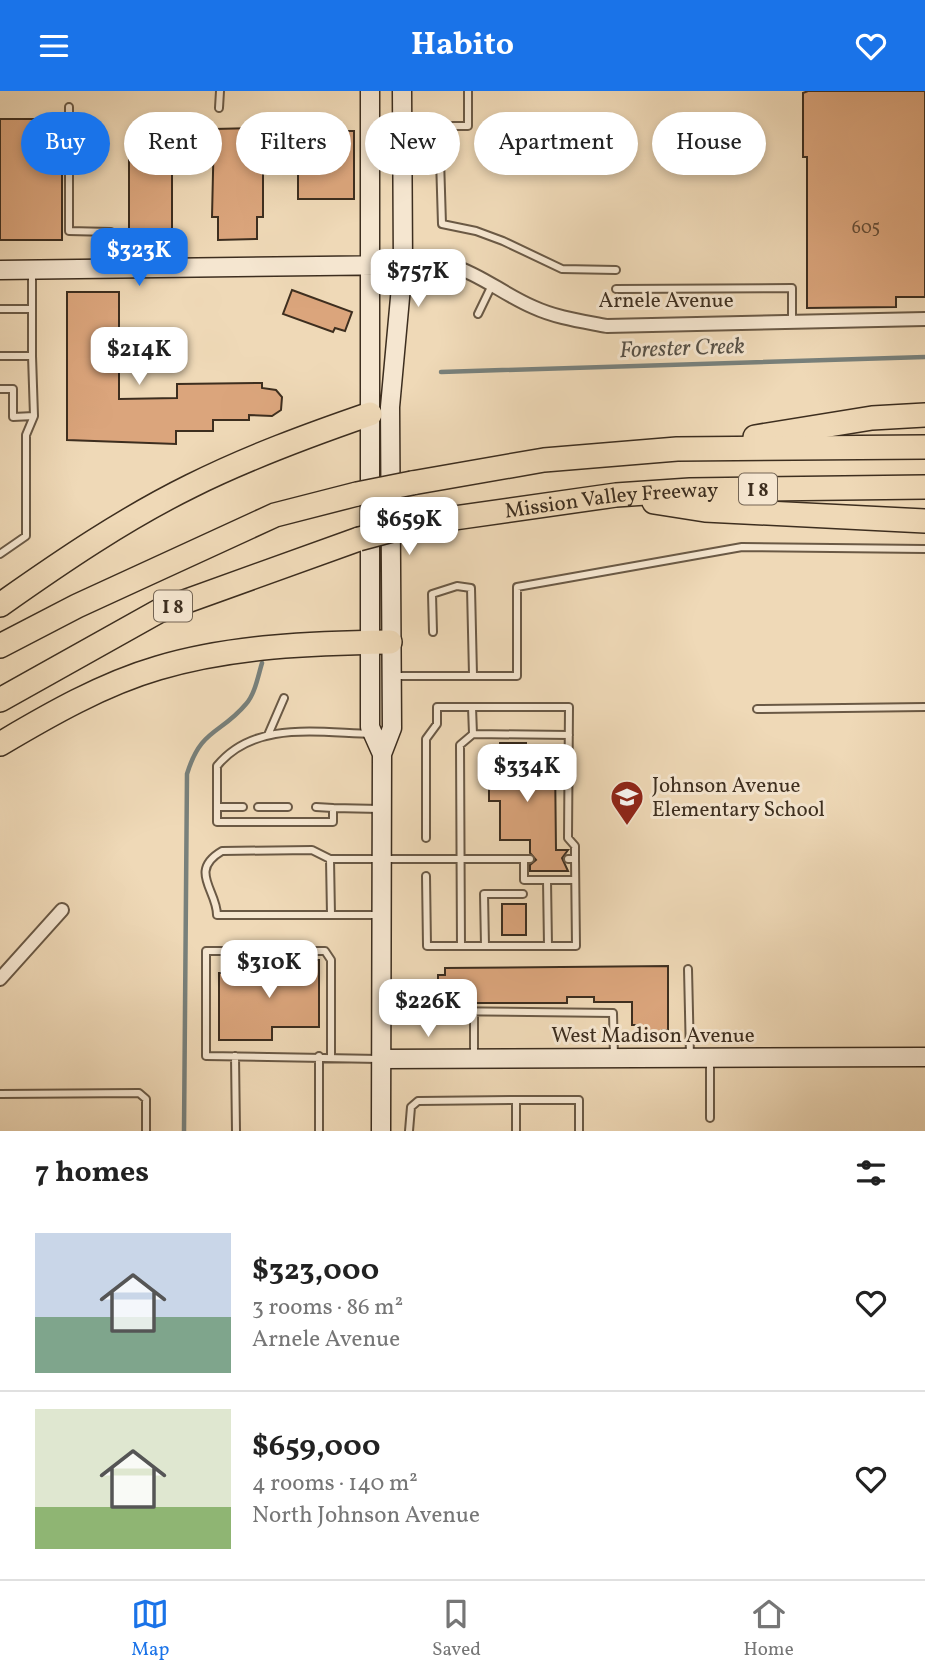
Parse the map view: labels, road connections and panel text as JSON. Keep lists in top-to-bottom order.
{
  "streets": {
    "highway": ["I 8", "Mission Valley Freeway"],
    "main road": ["Arnele Avenue", "West Madison Avenue"]
  },
  "water": ["Forester Creek"],
  "places": {
    "school or university": ["Johnson Avenue Elementary School"]
  },
  "house_numbers": ["605"],
  "page": {
    "header": "Habito",
    "chip": [
      "Buy",
      "Rent",
      "Filters",
      "New",
      "Apartment",
      "House"
    ],
    "price": [
      "$323K",
      "$757K",
      "$214K",
      "$659K",
      "$334K",
      "$310K",
      "$226K"
    ],
    "heading": "7 homes",
    "list": [
      {
        "name": "$323,000",
        "note": "3 rooms · 86 m² · Arnele Avenue"
      },
      {
        "name": "$659,000",
        "note": "4 rooms · 140 m² · North Johnson Avenue"
      }
    ],
    "tabs": ["Map", "Saved", "Home"]
  }
}
